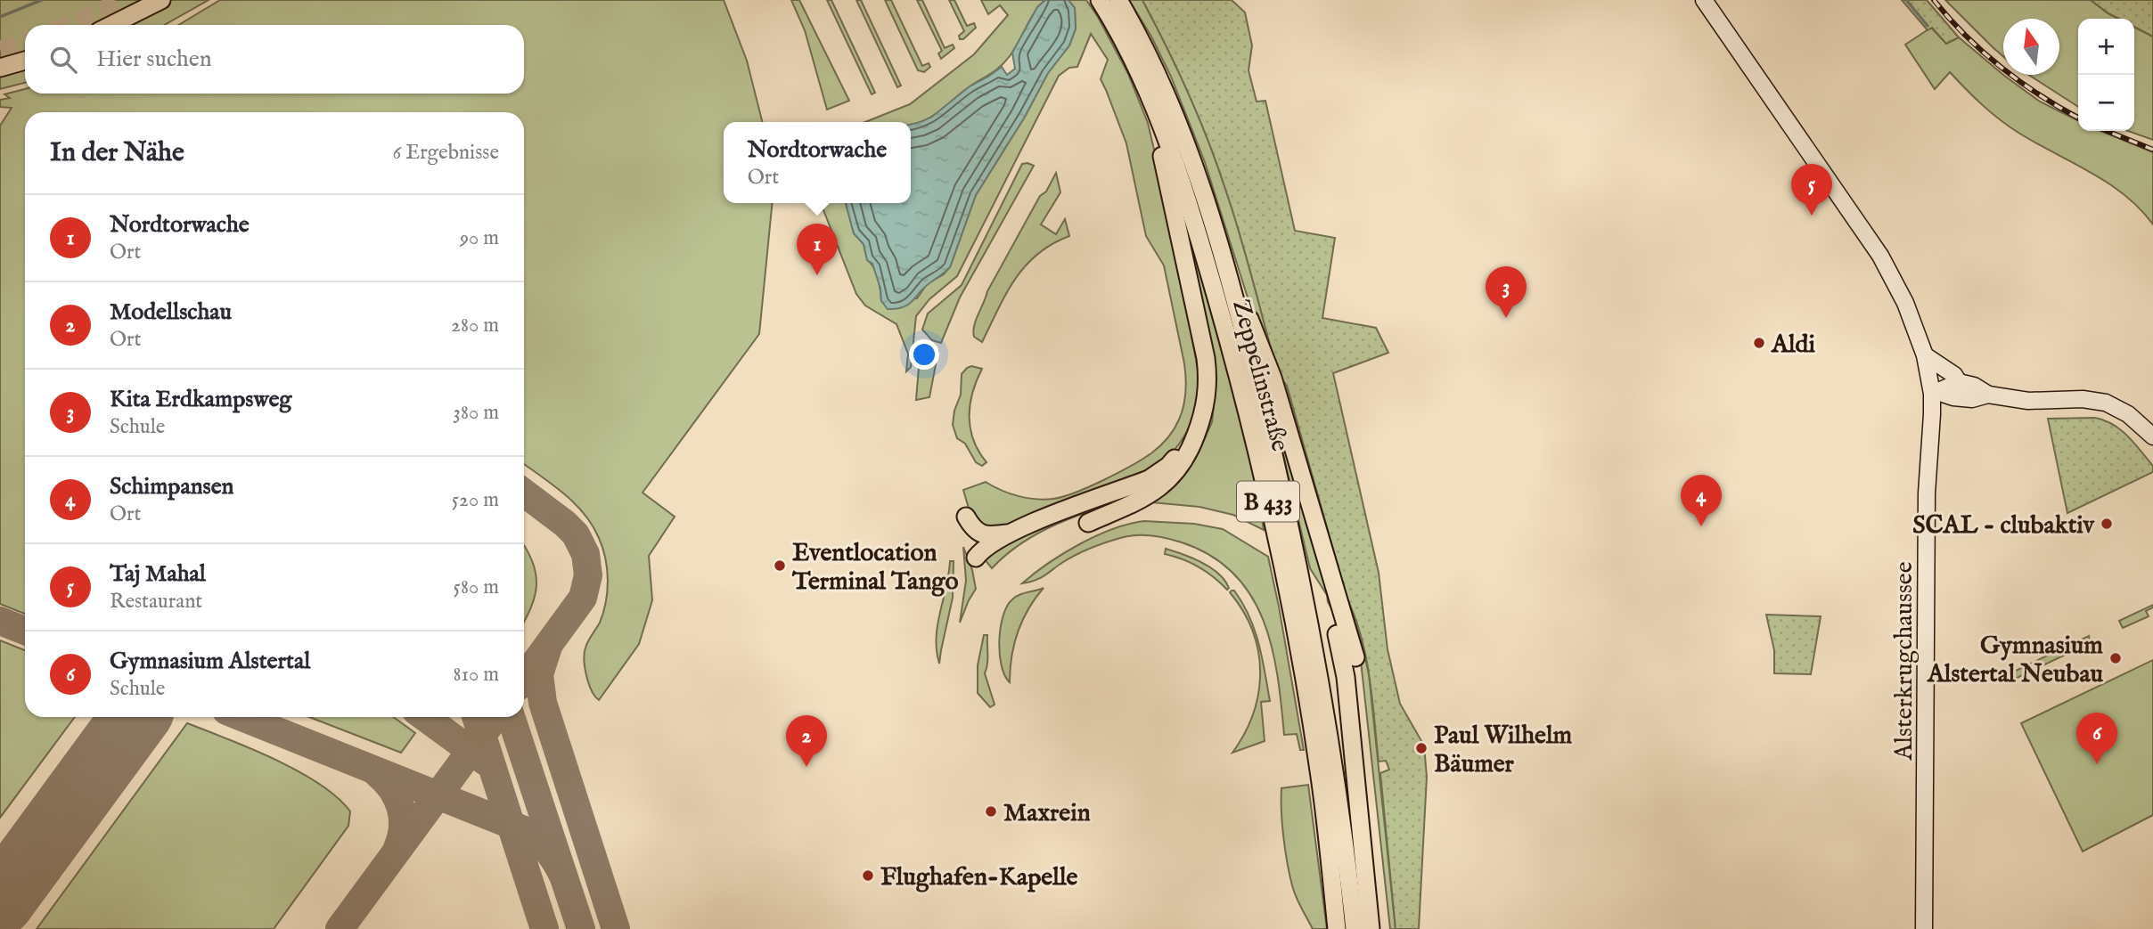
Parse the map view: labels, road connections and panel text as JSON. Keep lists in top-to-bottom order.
{
  "streets": {
    "highway": ["Zeppelinstraße", "B 433"],
    "main road": ["Alsterkrugchaussee"]
  },
  "places": [
    "Aldi",
    "SCAL - clubaktiv",
    "Eventlocation Terminal Tango",
    "Gymnasium Alstertal Neubau",
    "Paul Wilhelm Bäumer",
    "Maxrein",
    "Flughafen-Kapelle"
  ],
  "north": "top",
  "page": {
    "map_buttons": ["+", "−"],
    "search": "Hier suchen",
    "heading": ["In der Nähe", "6 Ergebnisse"],
    "popup": ["Nordtorwache", "Ort"],
    "pins": [
      "5",
      "1",
      "3",
      "4",
      "6",
      "2"
    ],
    "list": [
      {
        "mark": "1",
        "name": "Nordtorwache",
        "note": "Ort",
        "value": "90 m"
      },
      {
        "mark": "2",
        "name": "Modellschau",
        "note": "Ort",
        "value": "280 m"
      },
      {
        "mark": "3",
        "name": "Kita Erdkampsweg",
        "note": "Schule",
        "value": "380 m"
      },
      {
        "mark": "4",
        "name": "Schimpansen",
        "note": "Ort",
        "value": "520 m"
      },
      {
        "mark": "5",
        "name": "Taj Mahal",
        "note": "Restaurant",
        "value": "580 m"
      },
      {
        "mark": "6",
        "name": "Gymnasium Alstertal",
        "note": "Schule",
        "value": "810 m"
      }
    ]
  }
}
